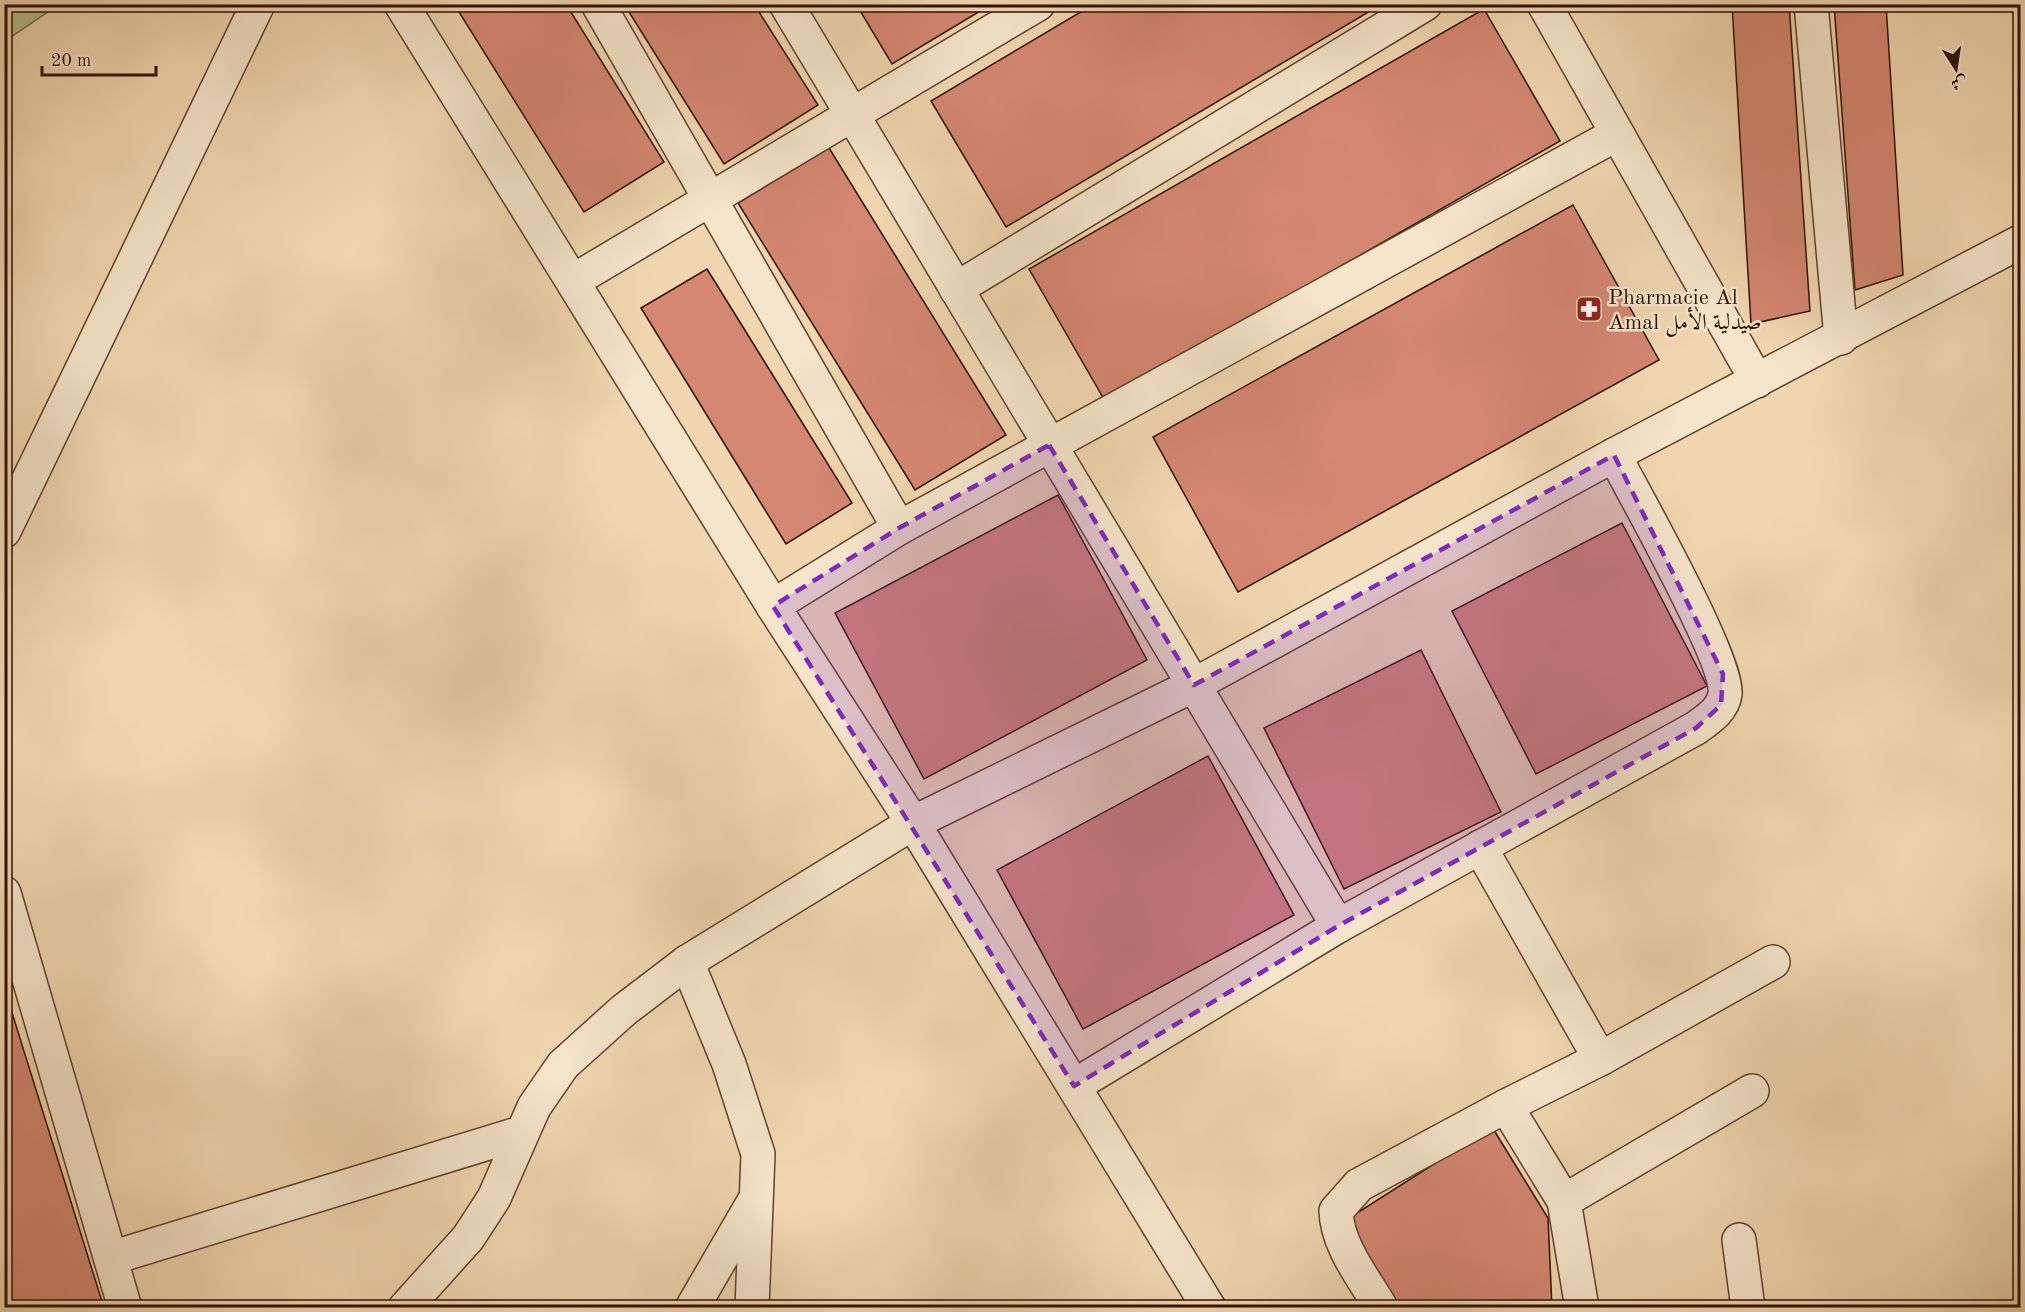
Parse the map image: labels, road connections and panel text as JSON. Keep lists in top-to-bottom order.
{
  "places": {
    "pharmacy": ["Pharmacie Al Amal صيدلية الأمل"]
  },
  "scale_bar": "20 m",
  "north": "bottom"
}
